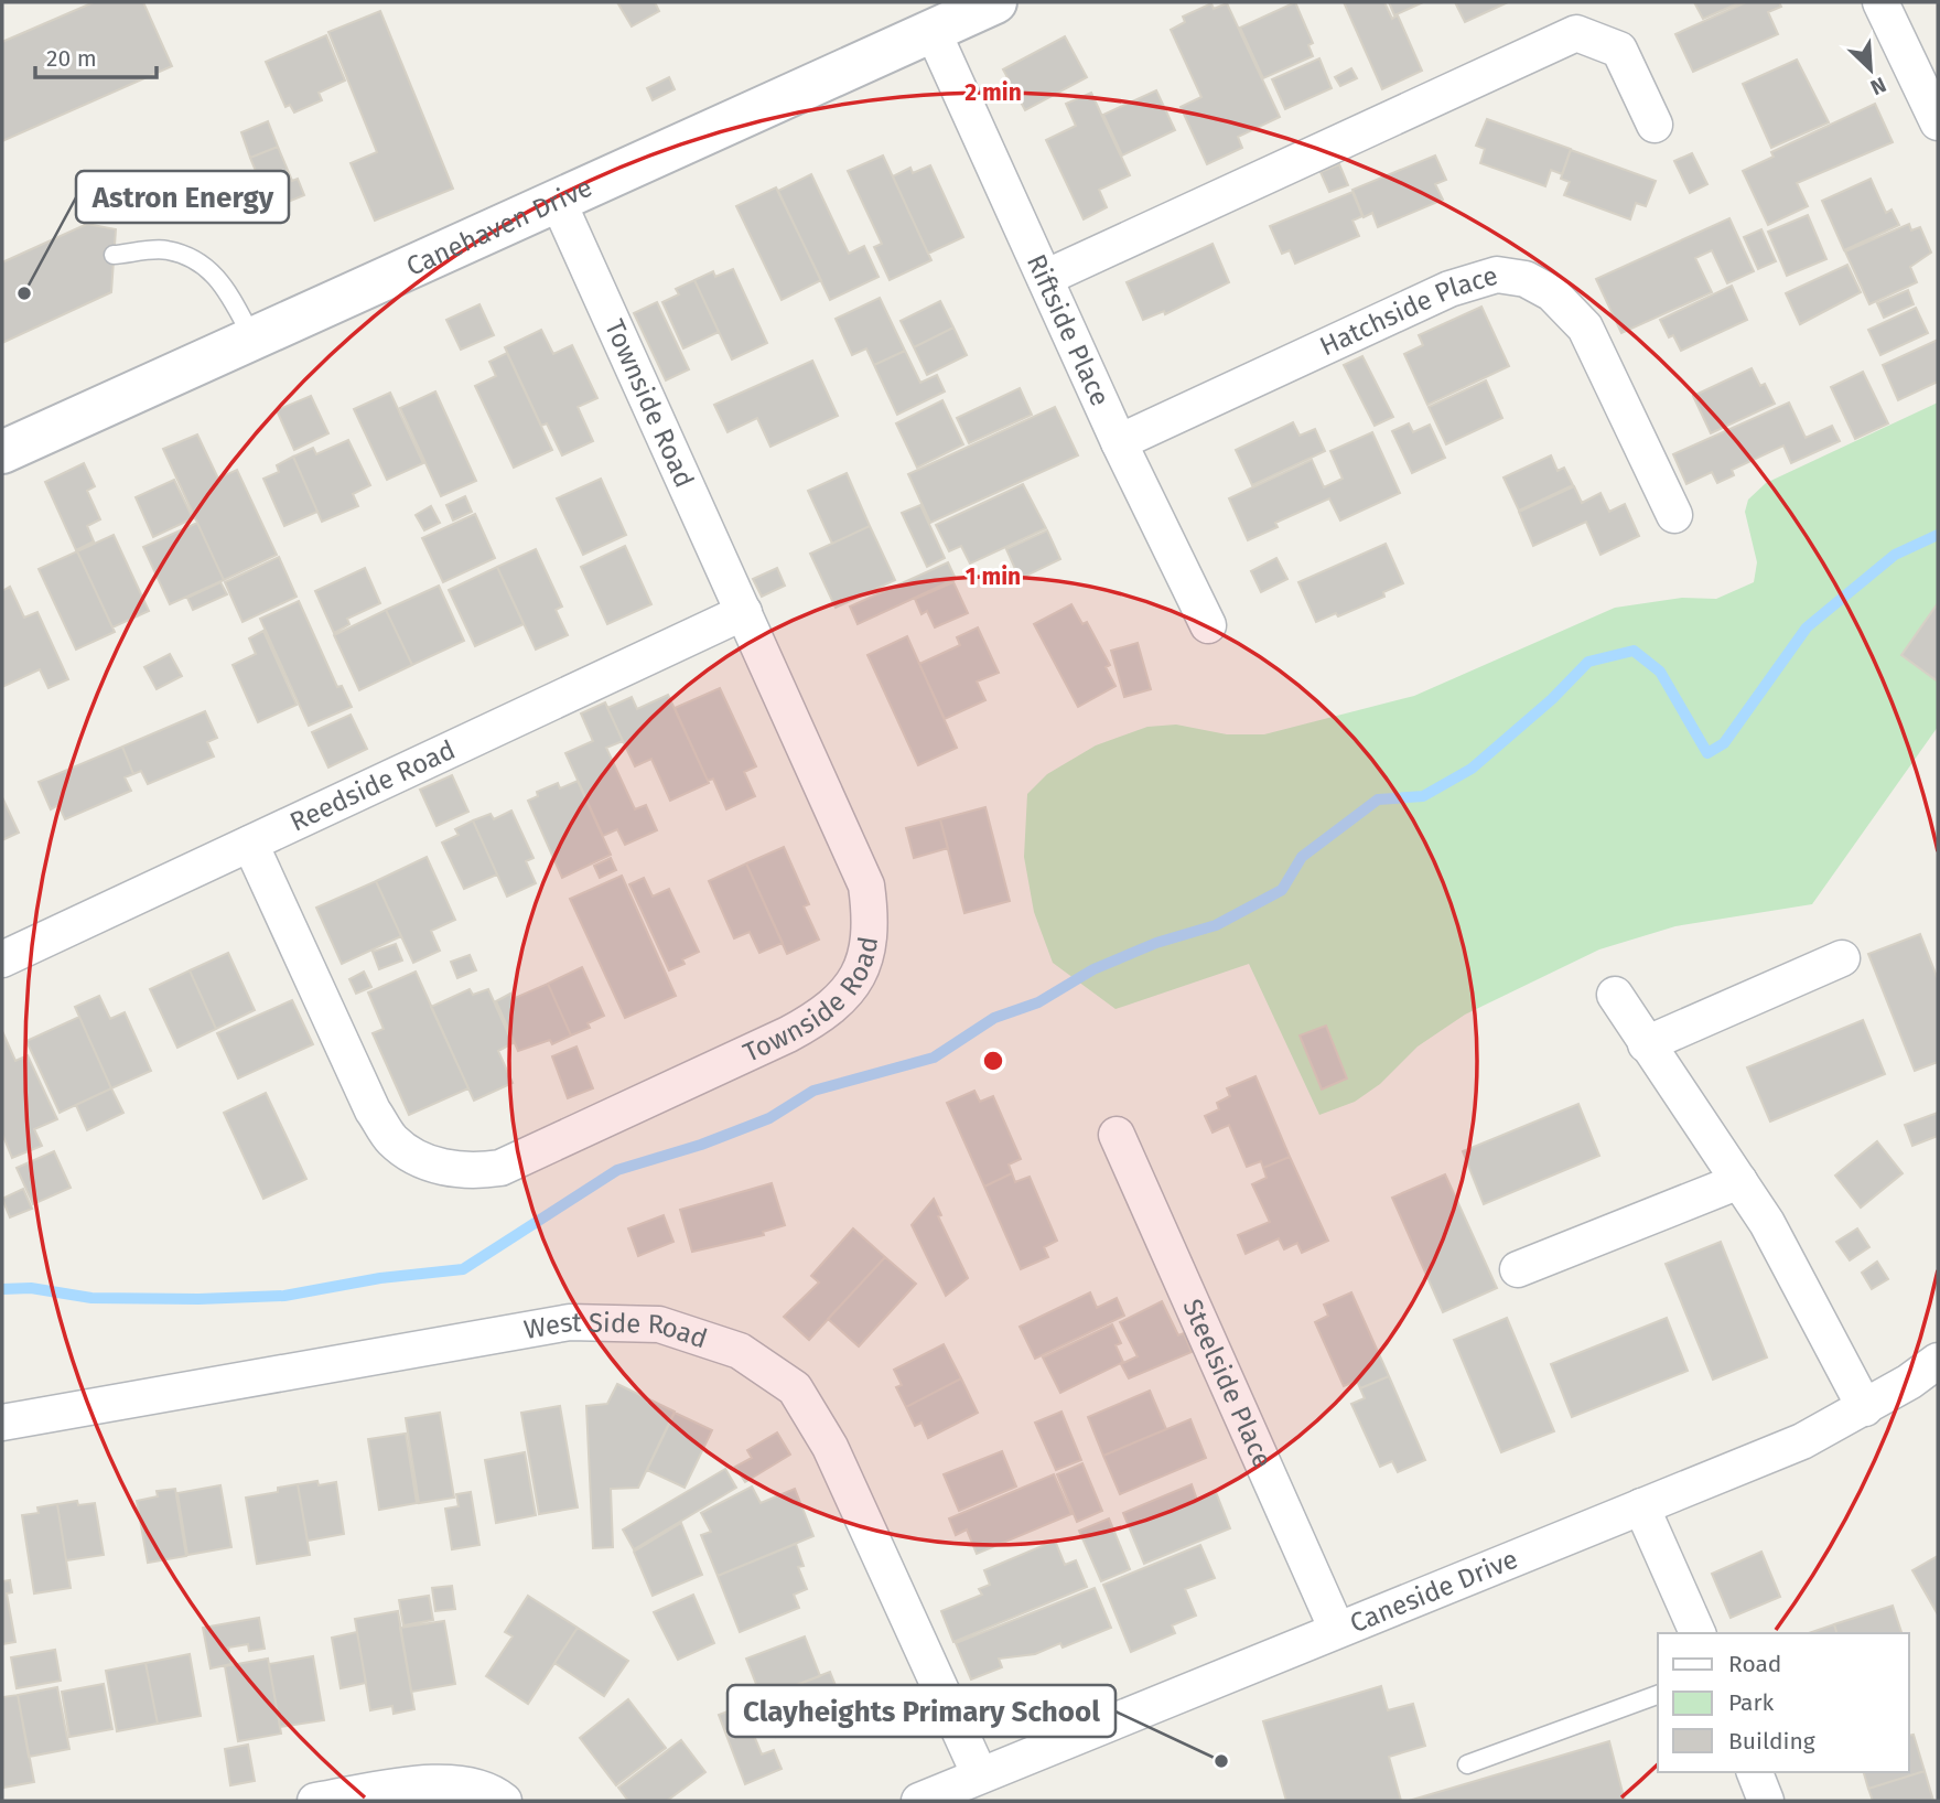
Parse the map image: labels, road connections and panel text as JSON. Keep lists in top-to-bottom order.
{
  "streets": {
    "street": [
      "Canehaven Drive",
      "Hatchside Place",
      "Riftside Place",
      "Townside Road",
      "Reedside Road",
      "West Side Road",
      "Steelside Place",
      "Caneside Drive"
    ]
  },
  "crossings": [
    ["Canehaven Drive", "Riftside Place"],
    ["Canehaven Drive", "Townside Road"],
    ["Hatchside Place", "Riftside Place"],
    ["Townside Road", "Reedside Road"],
    ["West Side Road", "Caneside Drive"],
    ["Steelside Place", "Caneside Drive"]
  ],
  "places": ["Astron Energy", "Clayheights Primary School"],
  "legend": ["Road", "Park", "Building"],
  "scale_bar": "20 m",
  "north": "bottom right",
  "rings": ["2 min", "1 min"]
}
